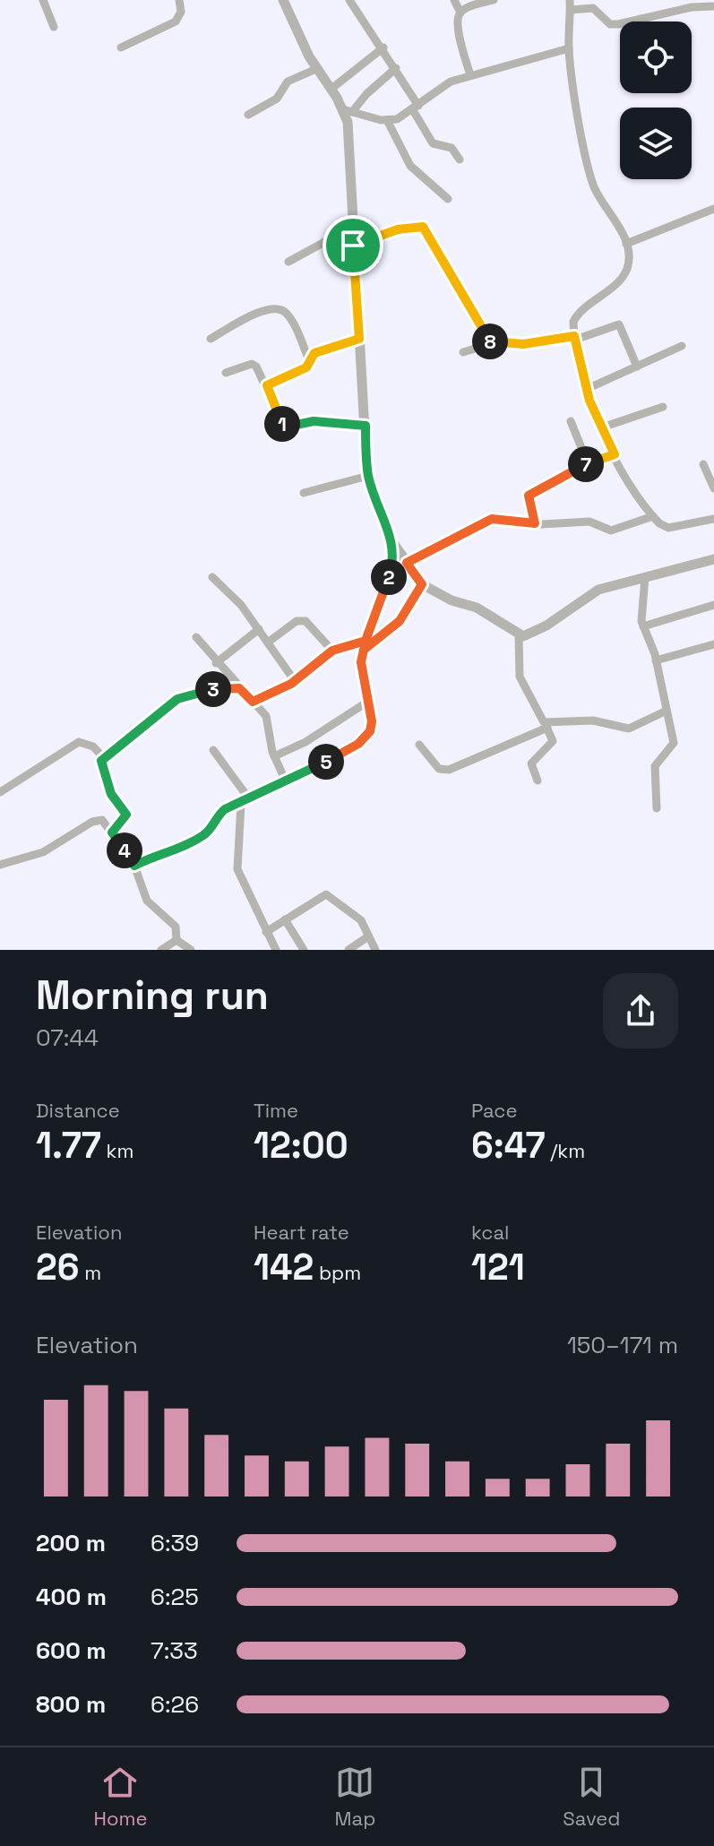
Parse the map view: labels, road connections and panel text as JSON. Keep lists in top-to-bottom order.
{
  "page": {
    "pins": [
      "8",
      "1",
      "7",
      "2",
      "3",
      "5",
      "4"
    ],
    "heading": ["Morning run", "07:44"],
    "stats": [
      ["Distance", "1.77 km"],
      ["Time", "12:00"],
      ["Pace", "6:47 /km"],
      ["Elevation", "26 m"],
      ["Heart rate", "142 bpm"],
      ["kcal", "121"]
    ],
    "chart": ["Elevation", "150–171 m"],
    "list": [
      {
        "name": "200 m",
        "note": "6:39"
      },
      {
        "name": "400 m",
        "note": "6:25"
      },
      {
        "name": "600 m",
        "note": "7:33"
      },
      {
        "name": "800 m",
        "note": "6:26"
      }
    ],
    "tabs": ["Home", "Map", "Saved"]
  }
}
